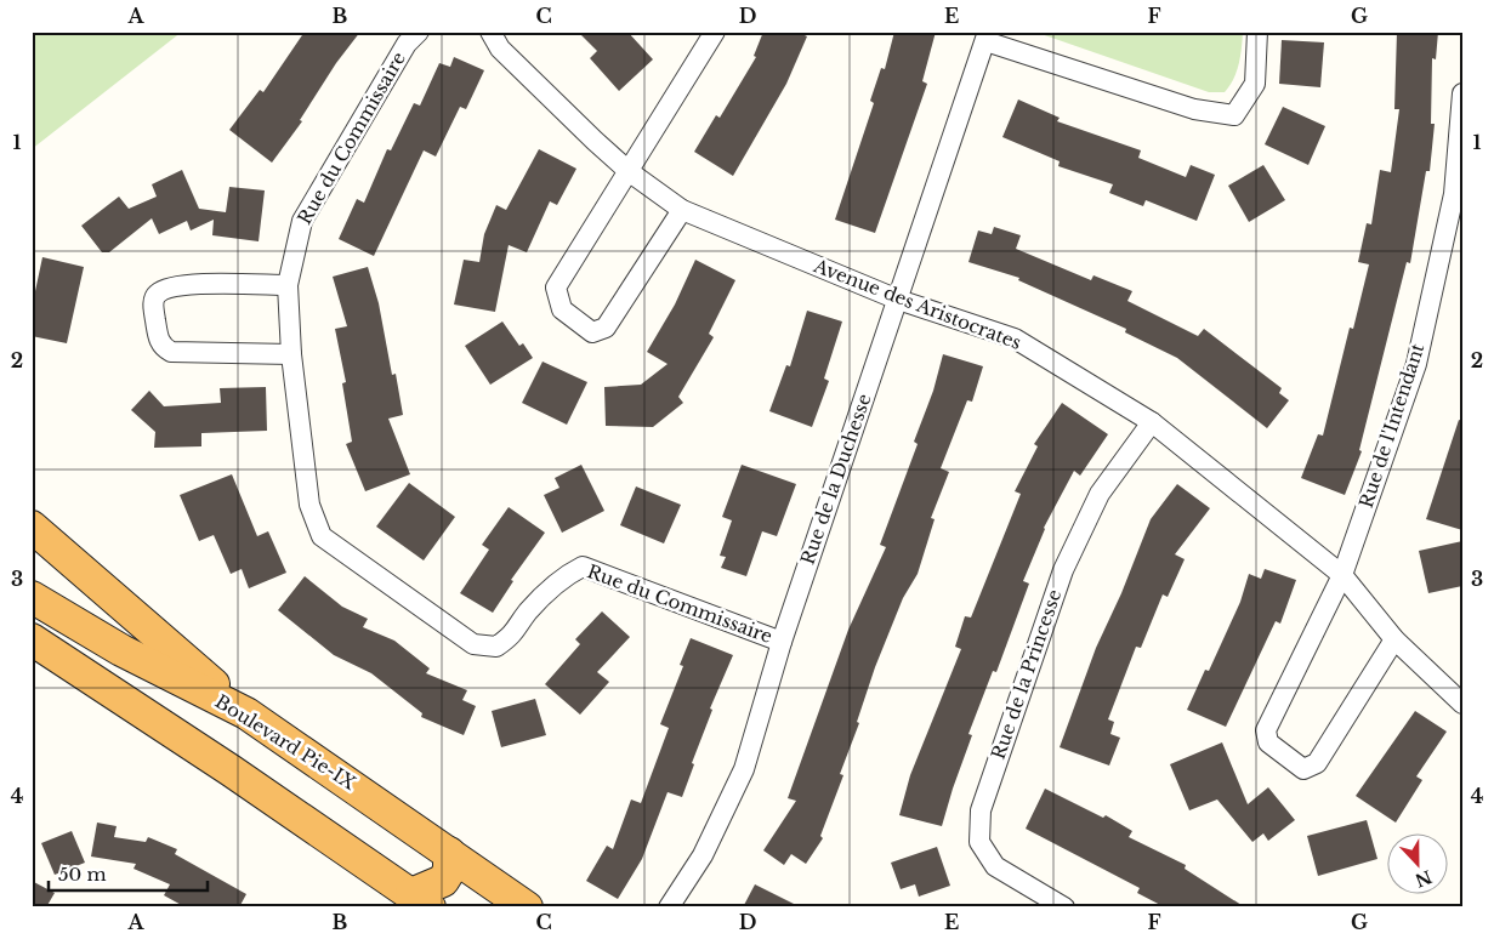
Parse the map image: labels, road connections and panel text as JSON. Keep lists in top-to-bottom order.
{
  "streets": {
    "highway": ["Boulevard Pie-IX"],
    "street": [
      "Rue du Commissaire",
      "Avenue des Aristocrates",
      "Rue de l'Intendant",
      "Rue de la Duchesse",
      "Rue de la Princesse"
    ]
  },
  "crossings": [
    ["Rue du Commissaire", "Rue de la Duchesse"],
    ["Avenue des Aristocrates", "Rue de l'Intendant"],
    ["Avenue des Aristocrates", "Rue de la Duchesse"],
    ["Avenue des Aristocrates", "Rue de la Princesse"]
  ],
  "scale_bar": "50 m",
  "north": "bottom",
  "grid": {
    "columns": [
      "A",
      "B",
      "C",
      "D",
      "E",
      "F",
      "G"
    ],
    "rows": [
      "1",
      "2",
      "3",
      "4"
    ]
  }
}
